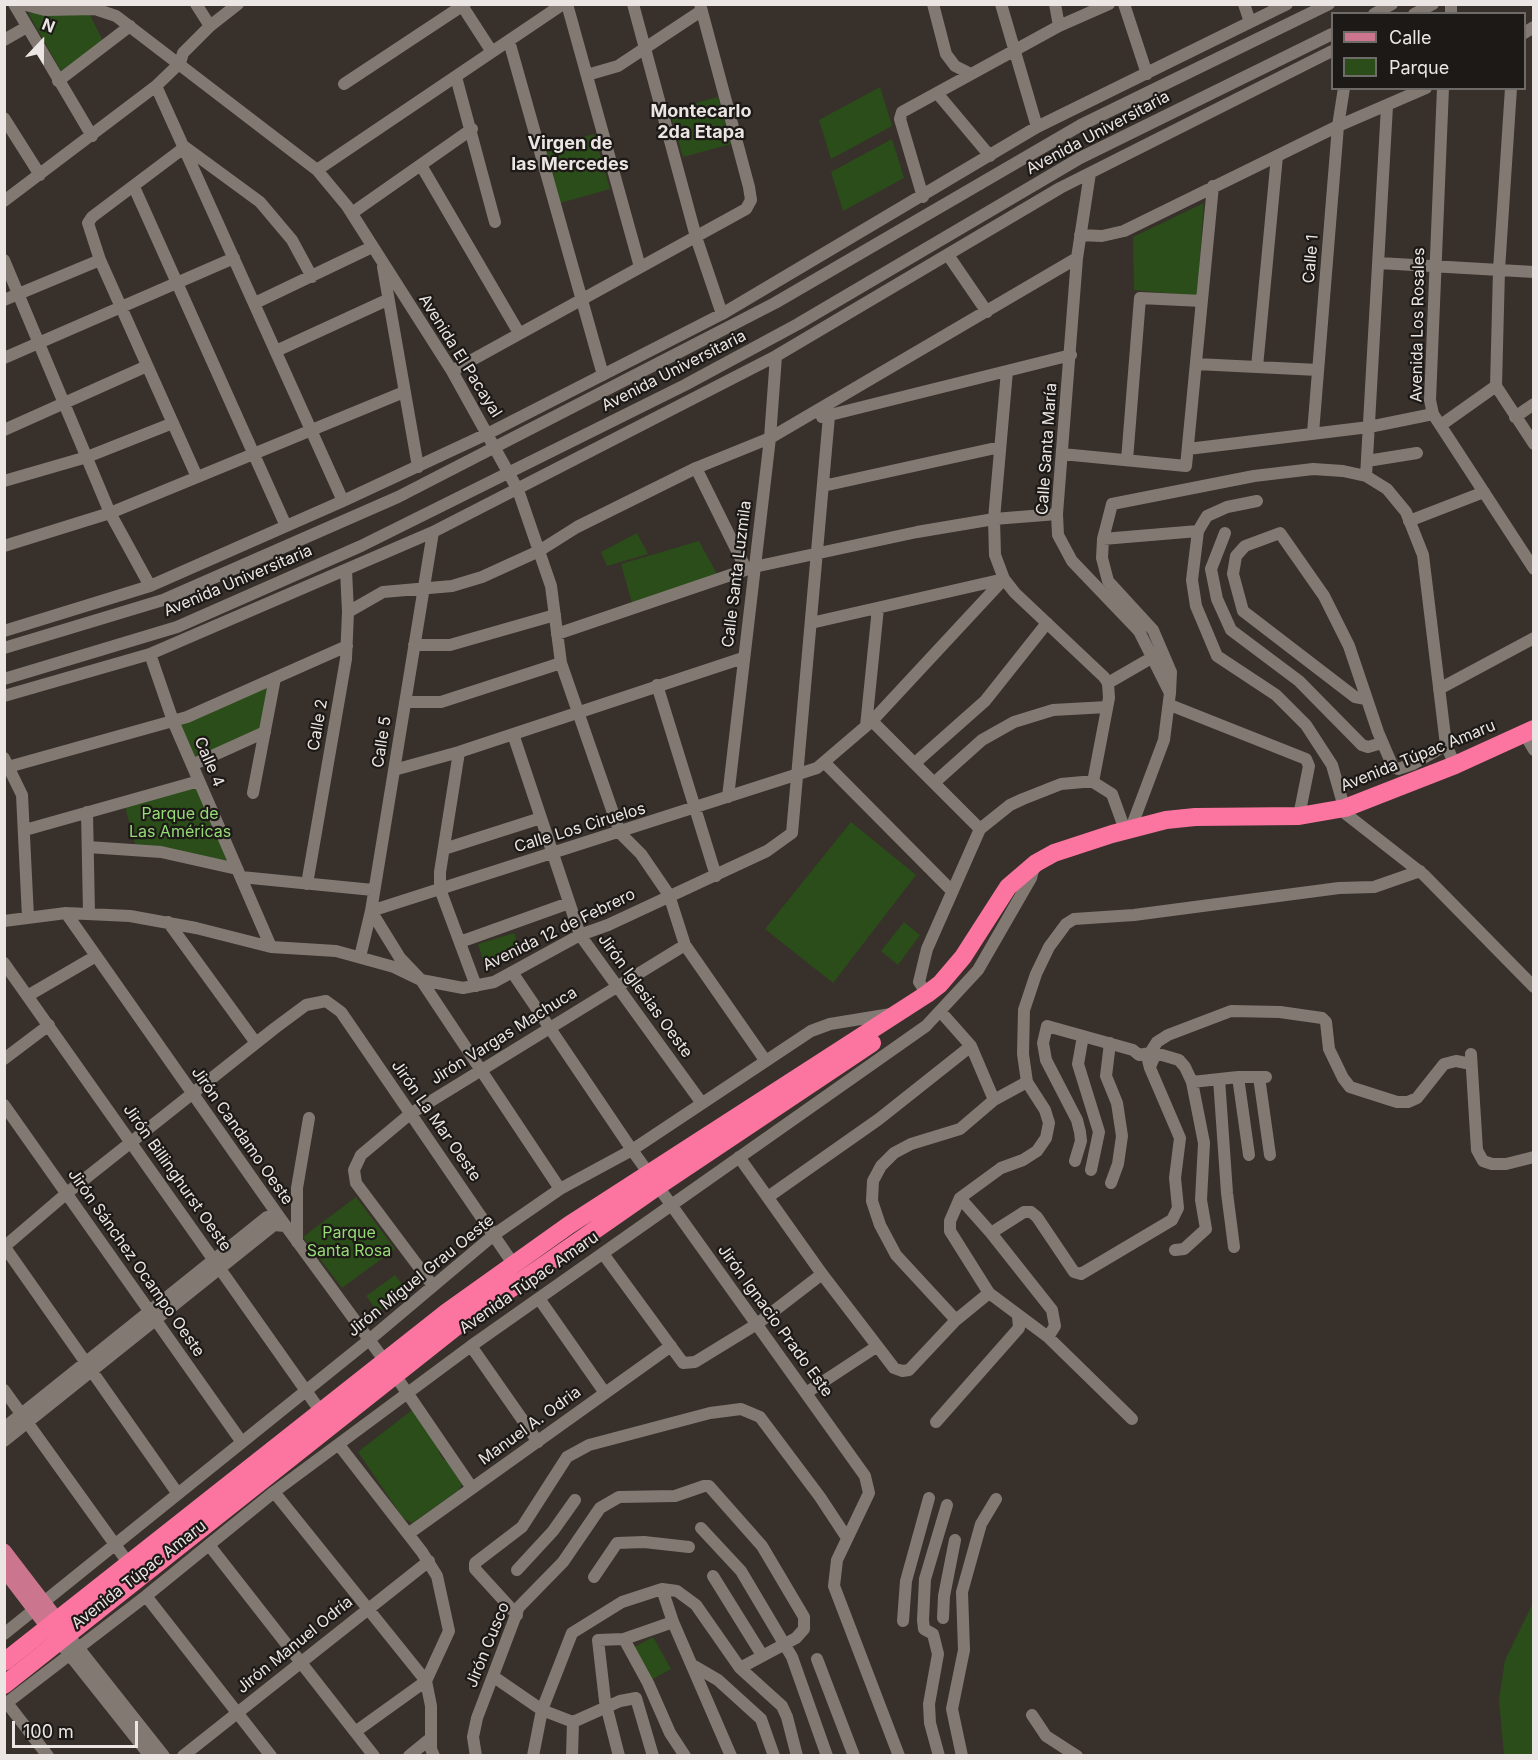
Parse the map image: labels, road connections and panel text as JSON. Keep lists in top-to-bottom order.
{
  "streets": {
    "highway": ["Avenida Túpac Amaru"],
    "street": [
      "Avenida Universitaria",
      "Calle 1",
      "Avenida Los Rosales",
      "Avenida El Pacayal",
      "Calle Santa María",
      "Calle Santa Luzmila",
      "Calle 2",
      "Calle 5",
      "Calle 4",
      "Calle Los Ciruelos",
      "Avenida 12 de Febrero",
      "Jirón Iglesias Oeste",
      "Jirón Vargas Machuca",
      "Jirón La Mar Oeste",
      "Jirón Candamo Oeste",
      "Jirón Billinghurst Oeste",
      "Jirón Sánchez Ocampo Oeste",
      "Jirón Miguel Grau Oeste",
      "Jirón Ignacio Prado Este",
      "Manuel A. Odria",
      "Jirón Manuel Odría",
      "Jirón Cusco"
    ]
  },
  "crossings": [
    ["Avenida Universitaria", "Avenida El Pacayal"],
    ["Avenida El Pacayal", "Calle Los Ciruelos"],
    ["Avenida El Pacayal", "Avenida 12 de Febrero"],
    ["Avenida El Pacayal", "Jirón Vargas Machuca"],
    ["Avenida El Pacayal", "Jirón Miguel Grau Oeste"],
    ["Calle Santa Luzmila", "Calle Los Ciruelos"],
    ["Calle 5", "Calle Los Ciruelos"],
    ["Calle 5", "Avenida 12 de Febrero"],
    ["Avenida Túpac Amaru", "Jirón La Mar Oeste"],
    ["Avenida Túpac Amaru", "Jirón Candamo Oeste"],
    ["Avenida Túpac Amaru", "Jirón Billinghurst Oeste"],
    ["Avenida Túpac Amaru", "Jirón Miguel Grau Oeste"],
    ["Avenida Túpac Amaru", "Jirón Ignacio Prado Este"],
    ["Calle 4", "Avenida 12 de Febrero"],
    ["Calle Los Ciruelos", "Avenida 12 de Febrero"],
    ["Calle Los Ciruelos", "Jirón Iglesias Oeste"],
    ["Avenida 12 de Febrero", "Jirón Iglesias Oeste"],
    ["Avenida 12 de Febrero", "Jirón Candamo Oeste"],
    ["Avenida 12 de Febrero", "Jirón Ignacio Prado Este"],
    ["Jirón Iglesias Oeste", "Jirón Vargas Machuca"],
    ["Jirón Iglesias Oeste", "Jirón Miguel Grau Oeste"],
    ["Jirón Vargas Machuca", "Jirón La Mar Oeste"],
    ["Jirón Vargas Machuca", "Jirón Miguel Grau Oeste"],
    ["Jirón Vargas Machuca", "Jirón Ignacio Prado Este"],
    ["Jirón La Mar Oeste", "Jirón Miguel Grau Oeste"],
    ["Jirón Candamo Oeste", "Jirón Miguel Grau Oeste"],
    ["Jirón Candamo Oeste", "Manuel A. Odria"],
    ["Jirón Billinghurst Oeste", "Jirón Miguel Grau Oeste"],
    ["Jirón Sánchez Ocampo Oeste", "Jirón Miguel Grau Oeste"],
    ["Jirón Miguel Grau Oeste", "Jirón Ignacio Prado Este"]
  ],
  "districts": ["Montecarlo 2da Etapa", "Virgen de las Mercedes"],
  "parks": ["Parque de Las Américas", "Parque Santa Rosa"],
  "legend": ["Calle", "Parque"],
  "scale_bar": "100 m",
  "north": "top"
}
